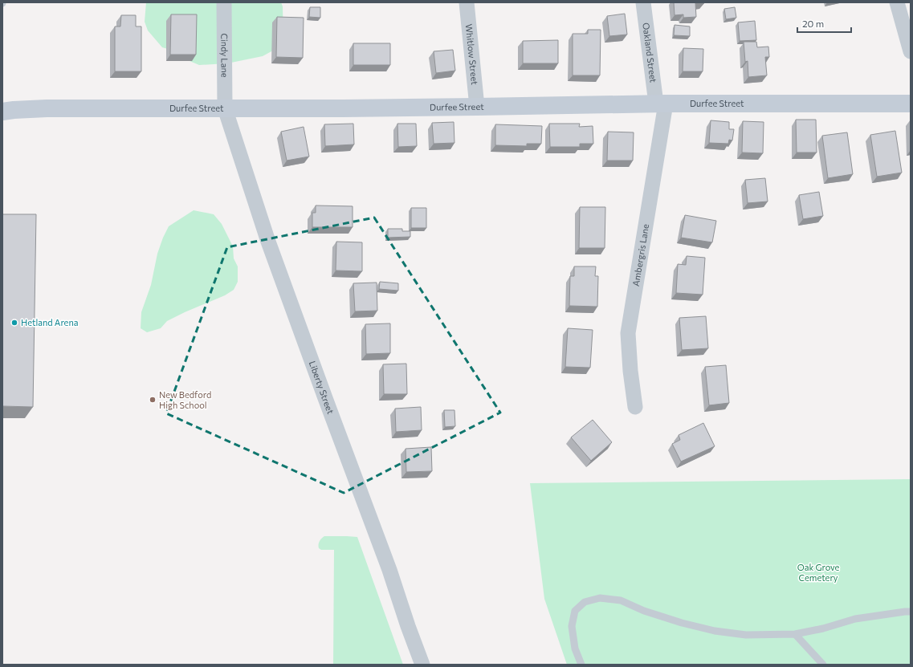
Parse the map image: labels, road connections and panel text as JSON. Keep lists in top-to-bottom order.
{
  "streets": {
    "street": [
      "Oakland Street",
      "Whitlow Street",
      "Cindy Lane",
      "Durfee Street",
      "Ambergris Lane",
      "Liberty Street"
    ]
  },
  "crossings": [
    ["Oakland Street", "Durfee Street"],
    ["Oakland Street", "Ambergris Lane"],
    ["Whitlow Street", "Durfee Street"],
    ["Cindy Lane", "Durfee Street"],
    ["Cindy Lane", "Liberty Street"],
    ["Durfee Street", "Ambergris Lane"],
    ["Durfee Street", "Liberty Street"]
  ],
  "parks": ["Oak Grove Cemetery"],
  "places": ["Hetland Arena", "New Bedford High School"],
  "scale_bar": "20 m"
}
